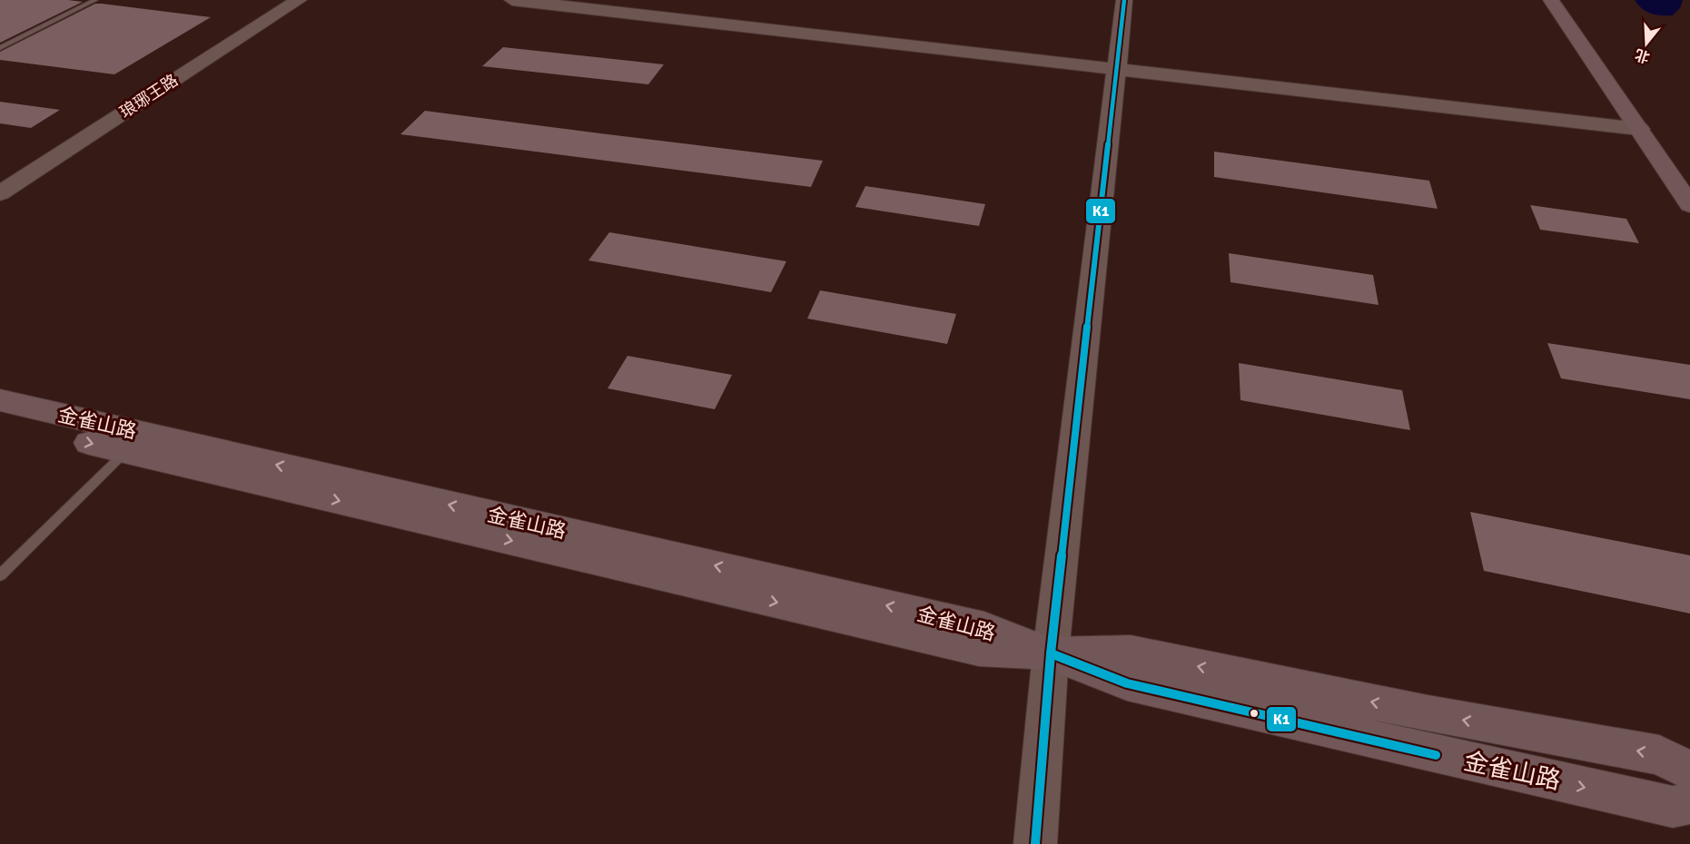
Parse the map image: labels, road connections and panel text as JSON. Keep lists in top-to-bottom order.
{
  "streets": {
    "main road": ["琅琊王路", "金雀山路"]
  },
  "lines": ["transit line K1"],
  "north": "bottom"
}
